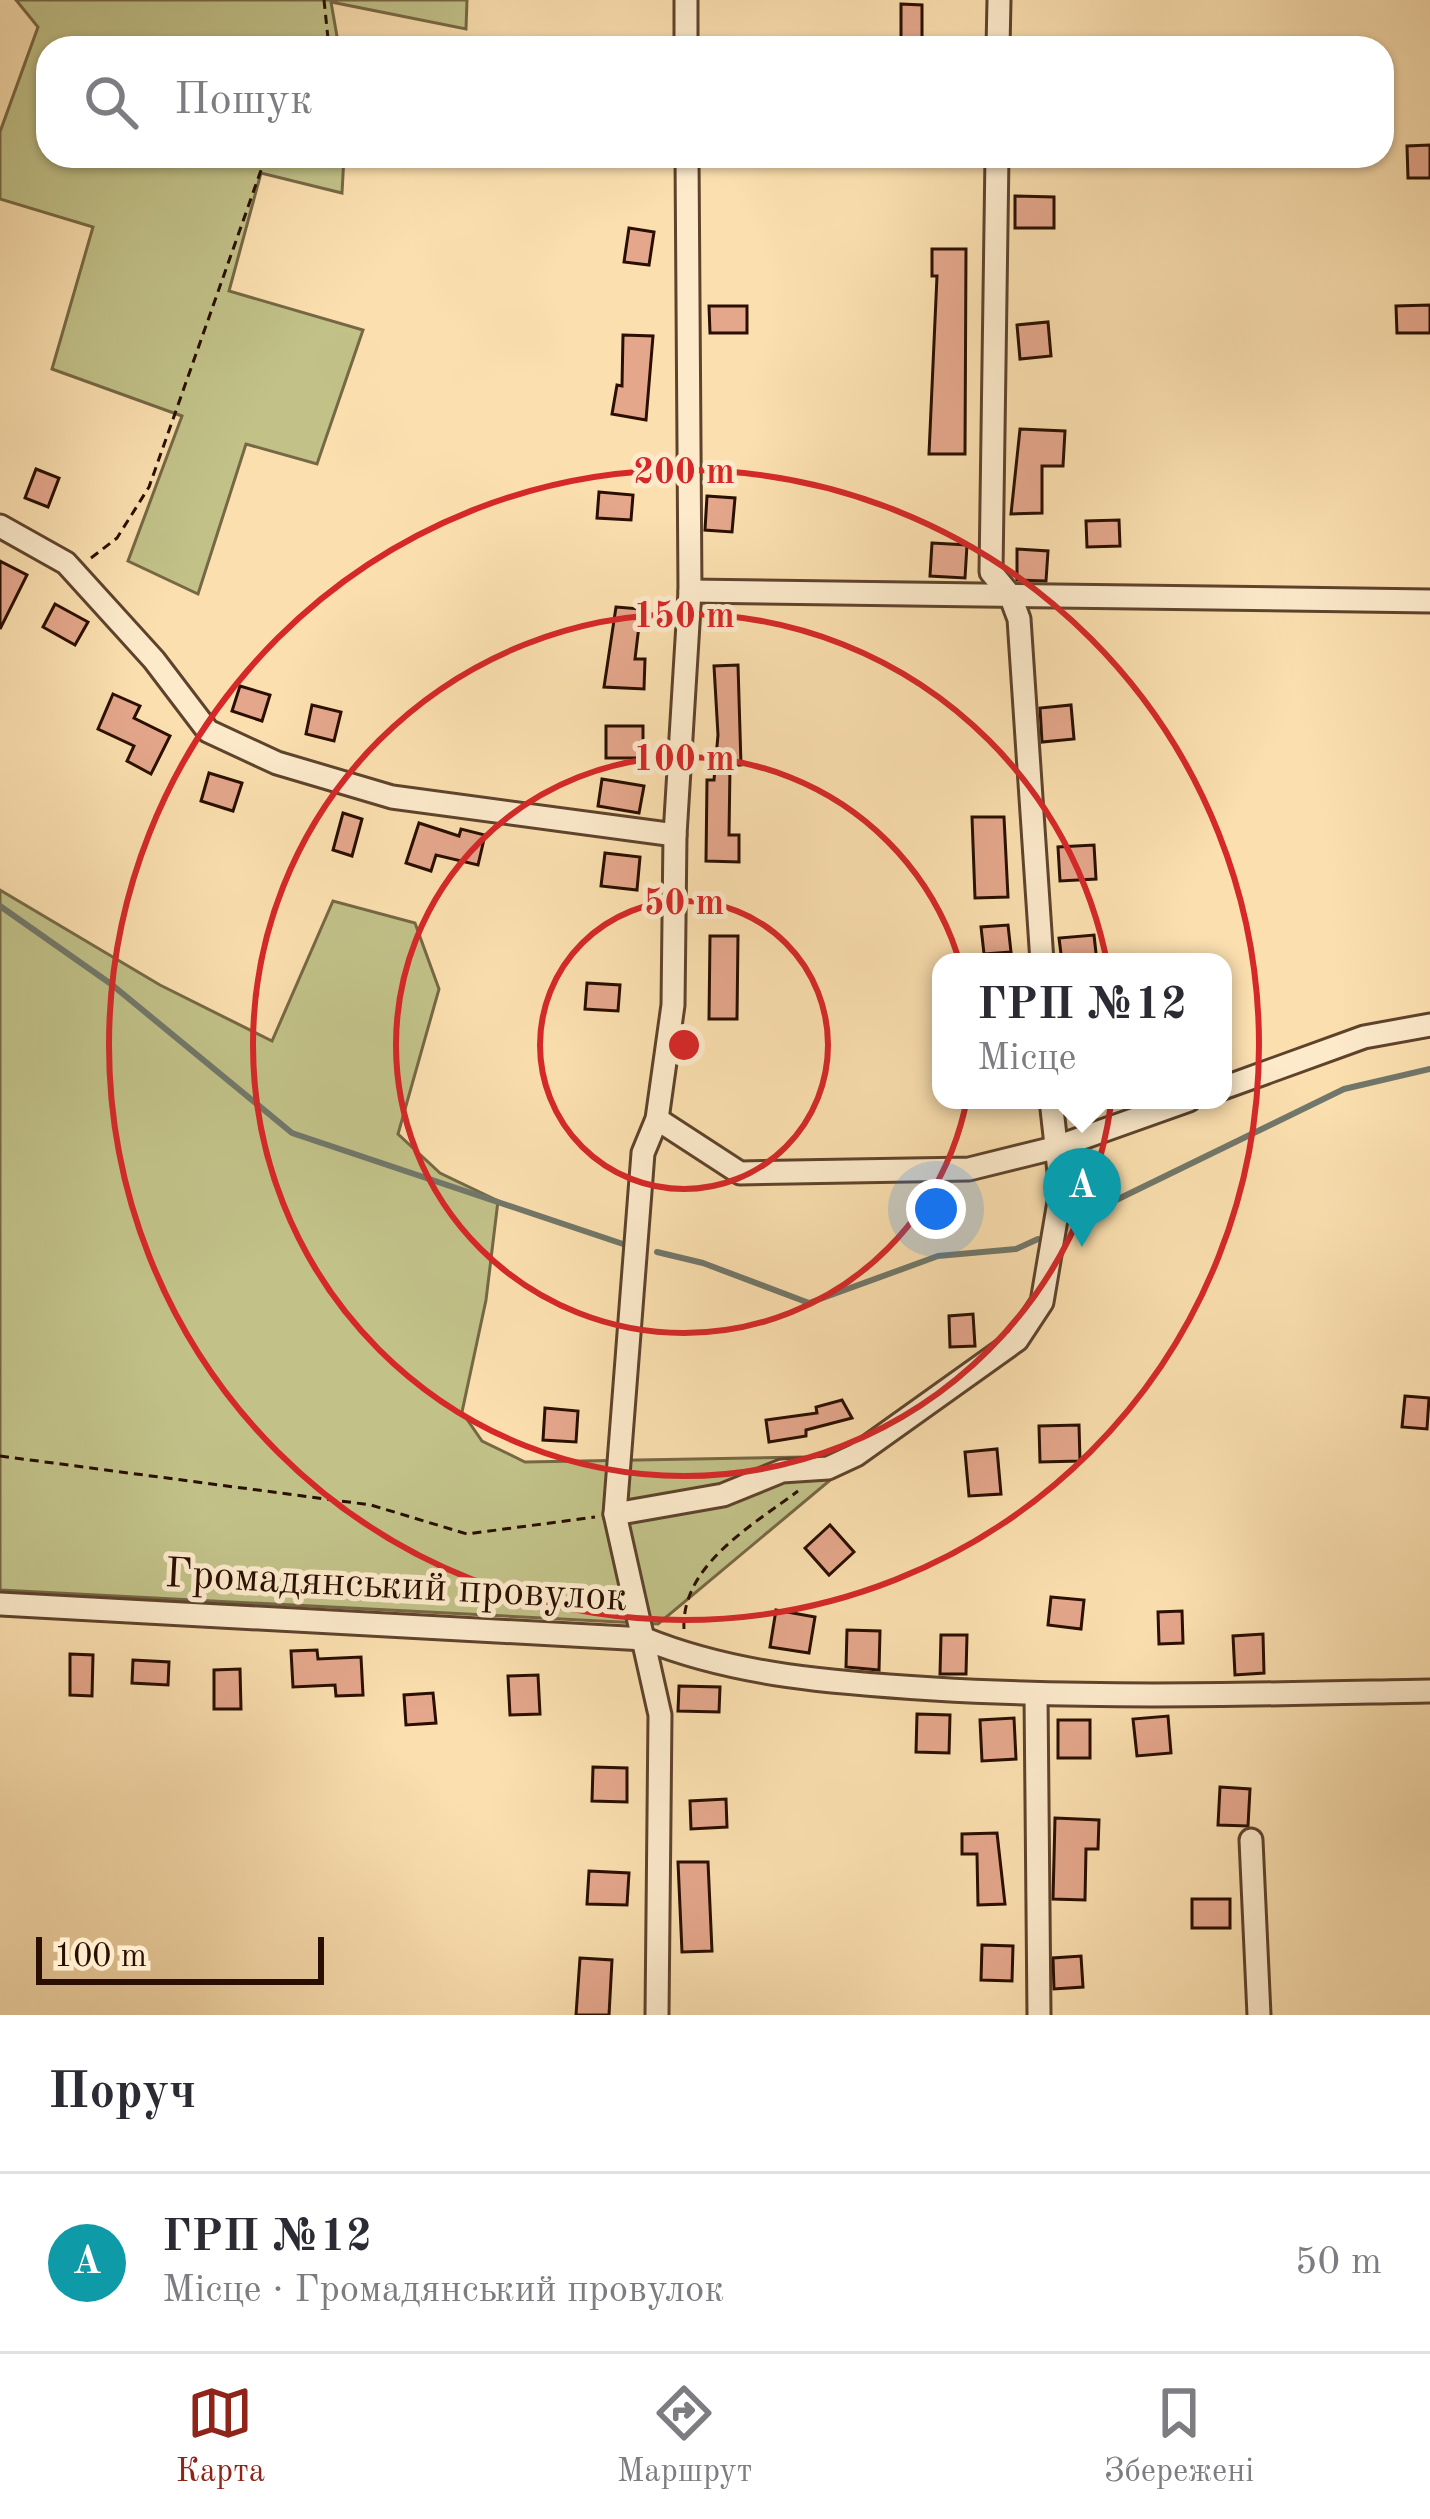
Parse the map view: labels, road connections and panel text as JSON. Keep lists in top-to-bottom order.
{
  "streets": {
    "street": ["Громадянський провулок"]
  },
  "scale_bar": "100 m",
  "page": {
    "search": "Пошук",
    "popup": ["ГРП №12", "Місце"],
    "pins": "A",
    "scale": "100 m",
    "heading": "Поруч",
    "list": [
      {
        "mark": "A",
        "name": "ГРП №12",
        "note": "Місце · Громадянський провулок",
        "value": "50 m"
      }
    ],
    "nav": ["Карта", "Маршрут", "Збережені"]
  },
  "rings": [
    "200 m",
    "150 m",
    "100 m",
    "50 m"
  ]
}
